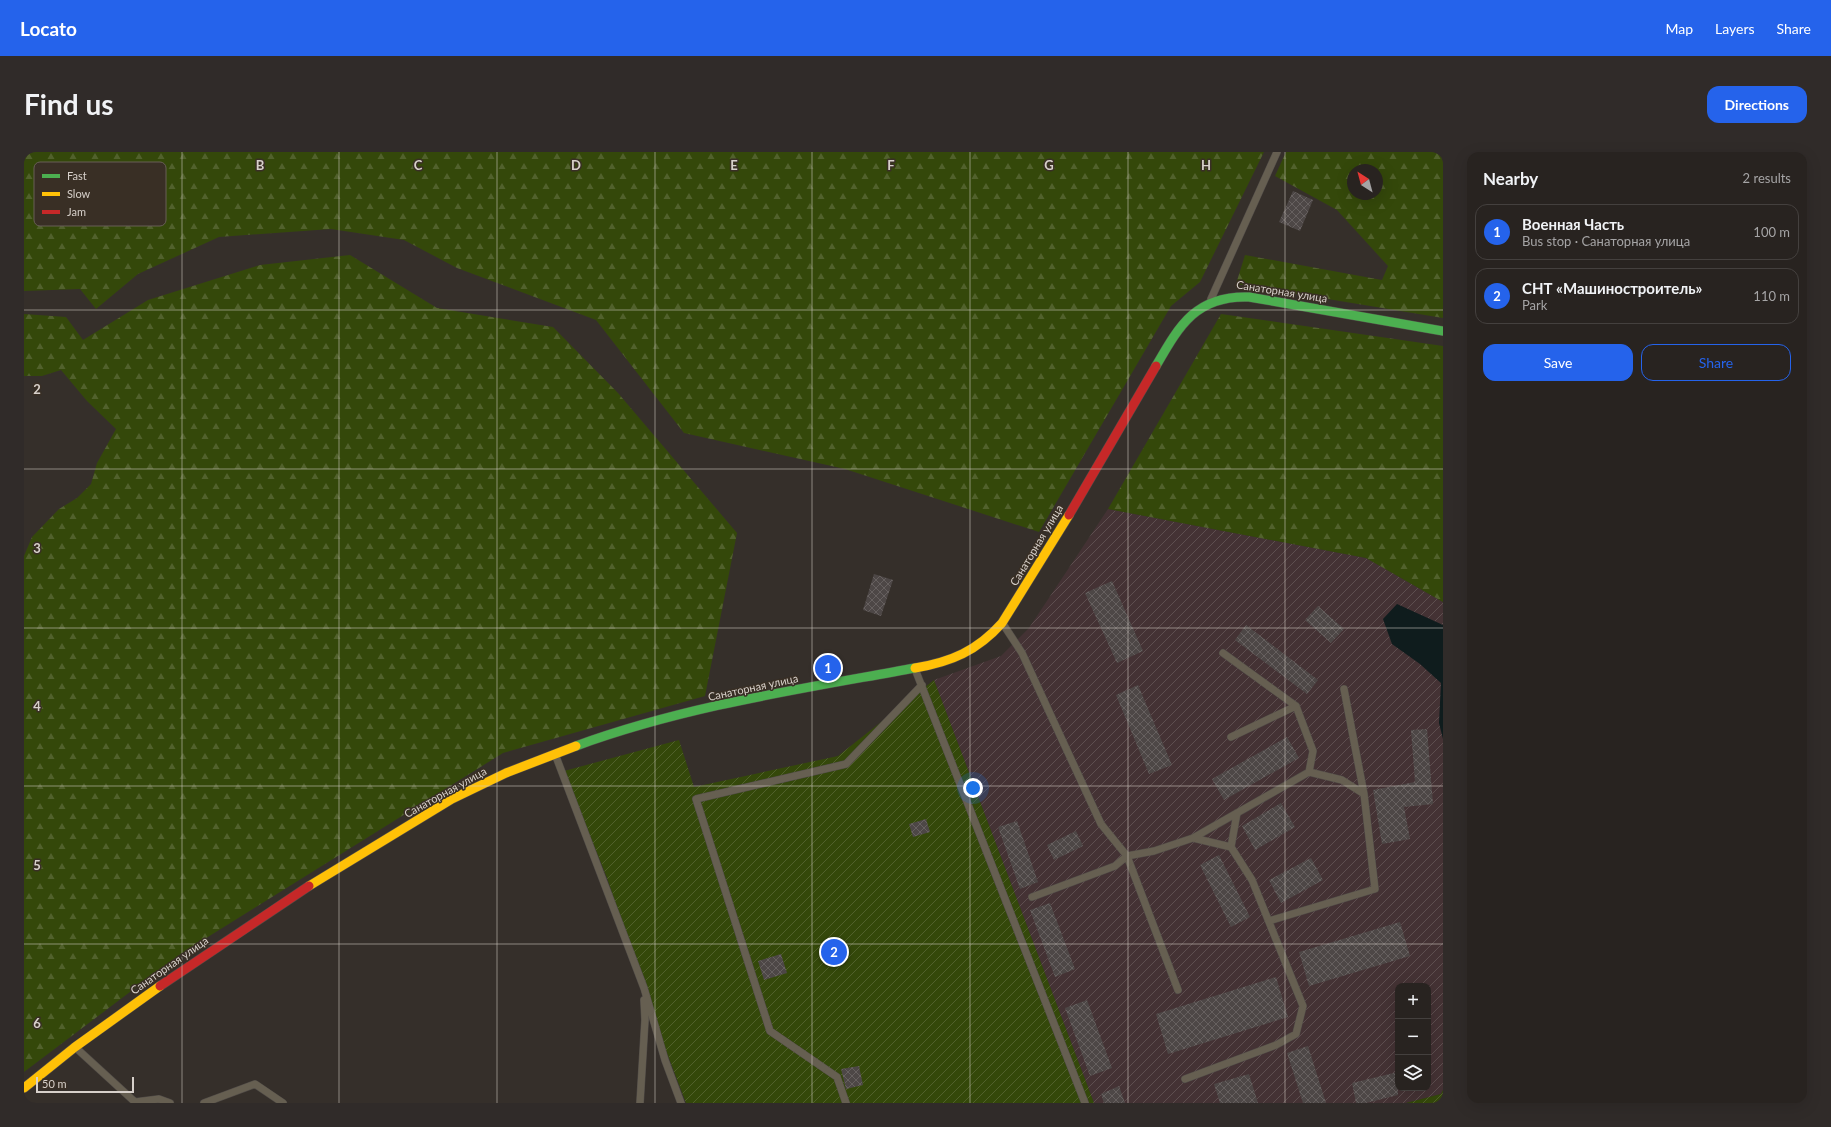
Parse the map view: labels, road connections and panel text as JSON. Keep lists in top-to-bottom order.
{
  "streets": {
    "street": ["Санаторная улица"]
  },
  "legend": ["Fast", "Slow", "Jam"],
  "scale_bar": "50 m",
  "north": "top left",
  "page": {
    "header": "Locato",
    "nav": ["Map", "Layers", "Share"],
    "buttons": [
      "Directions",
      ["Save", "Share"]
    ],
    "title": "Find us",
    "heading": ["Nearby", "2 results"],
    "list": [
      {
        "mark": "1",
        "name": "Военная Часть",
        "note": "Bus stop · Санаторная улица",
        "value": "100 m"
      },
      {
        "mark": "2",
        "name": "СНТ «Машиностроитель»",
        "note": "Park",
        "value": "110 m"
      }
    ],
    "pins": ["1", "2"],
    "map_buttons": ["+", "−"],
    "scale": "50 m"
  },
  "grid": {
    "columns": [
      "B",
      "C",
      "D",
      "E",
      "F",
      "G",
      "H"
    ],
    "rows": [
      "2",
      "3",
      "4",
      "5",
      "6"
    ]
  }
}
